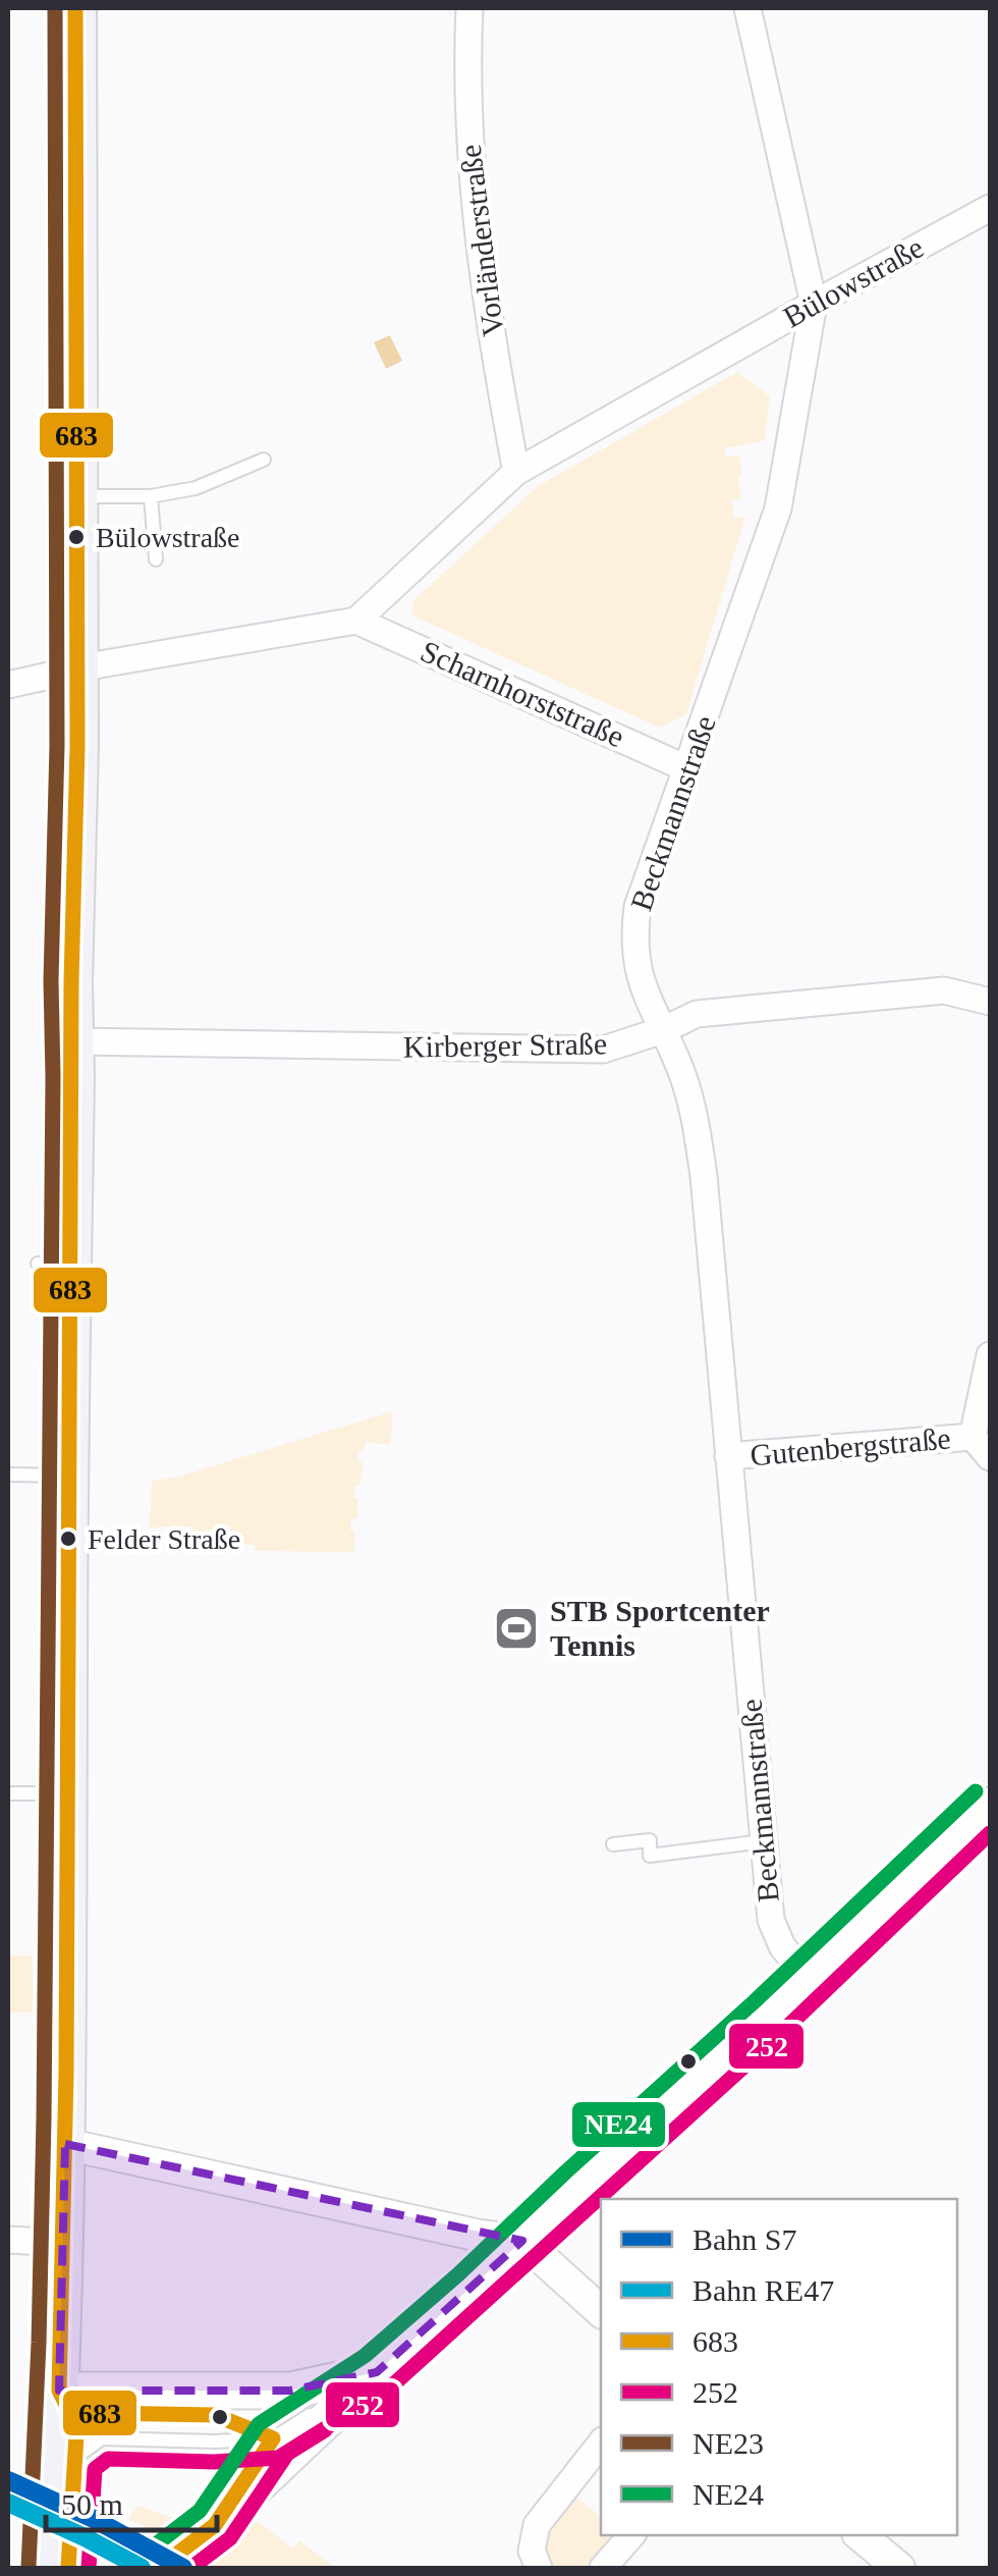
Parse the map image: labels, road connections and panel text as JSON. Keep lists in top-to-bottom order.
{
  "streets": {
    "street": [
      "Vorländerstraße",
      "Bülowstraße",
      "Scharnhorststraße",
      "Beckmannstraße",
      "Kirberger Straße",
      "Gutenbergstraße"
    ]
  },
  "crossings": [
    ["Vorländerstraße", "Bülowstraße"],
    ["Bülowstraße", "Scharnhorststraße"],
    ["Bülowstraße", "Beckmannstraße"],
    ["Scharnhorststraße", "Beckmannstraße"],
    ["Beckmannstraße", "Kirberger Straße"],
    ["Beckmannstraße", "Gutenbergstraße"]
  ],
  "places": {
    "other": ["Bülowstraße", "Felder Straße"],
    "sports": ["STB Sportcenter Tennis"]
  },
  "lines": [
    "transit line 683",
    "transit line NE23",
    "transit line NE24",
    "transit line 252",
    "rail line S7",
    "rail line RE47"
  ],
  "legend": [
    "Bahn S7",
    "Bahn RE47",
    "683",
    "252",
    "NE23",
    "NE24"
  ],
  "scale_bar": "50 m"
}
